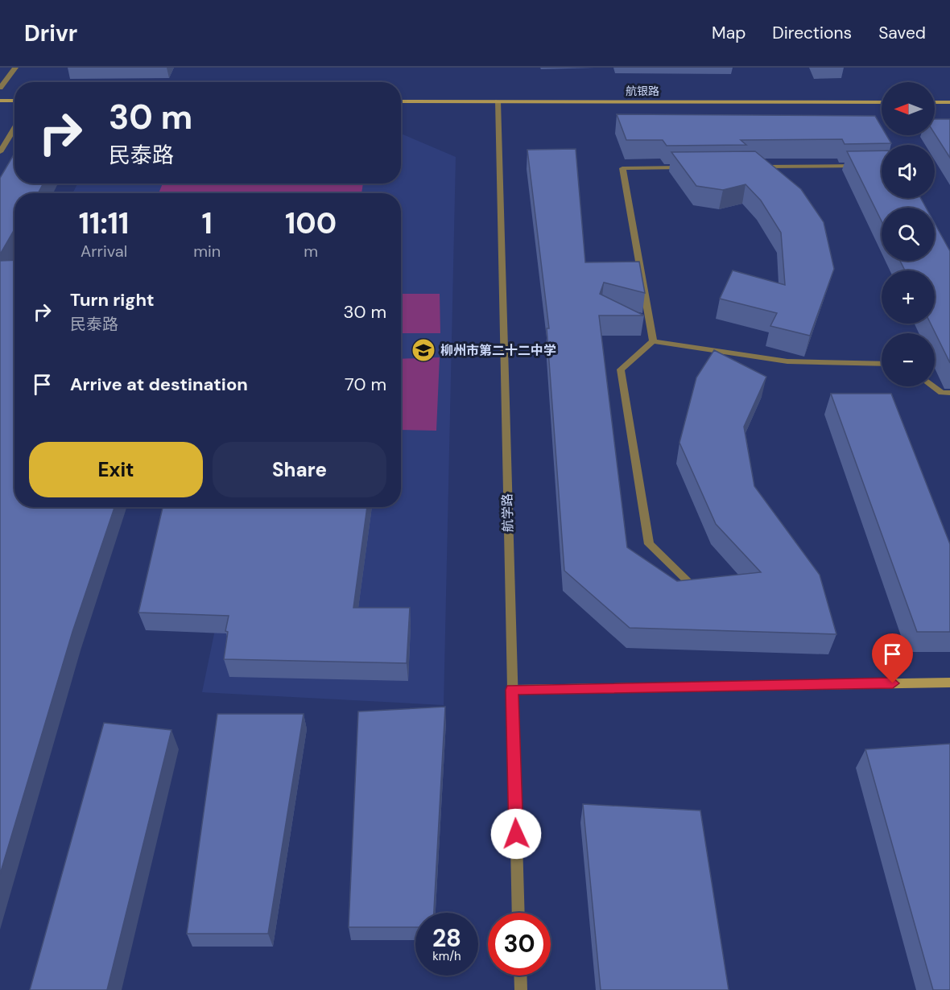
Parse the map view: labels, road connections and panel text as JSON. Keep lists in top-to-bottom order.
{
  "streets": {
    "main road": ["航银路"],
    "street": ["航学路"]
  },
  "crossings": [
    ["航银路", "航学路"]
  ],
  "places": {
    "school or university": ["柳州市第二十二中学"]
  },
  "north": "left",
  "page": {
    "header": "Drivr",
    "nav": ["Map", "Directions", "Saved"],
    "map_buttons": ["+", "−"],
    "turn": ["30 m", "民泰路"],
    "eta": [
      "11:11",
      "Arrival",
      "1",
      "min",
      "100",
      "m"
    ],
    "list": [
      {
        "name": "Turn right",
        "note": "民泰路",
        "value": "30 m"
      },
      {
        "name": "Arrive at destination",
        "value": "70 m"
      }
    ],
    "buttons": ["Exit", "Share"],
    "speed": "28 km/h",
    "limit": "30"
  }
}
